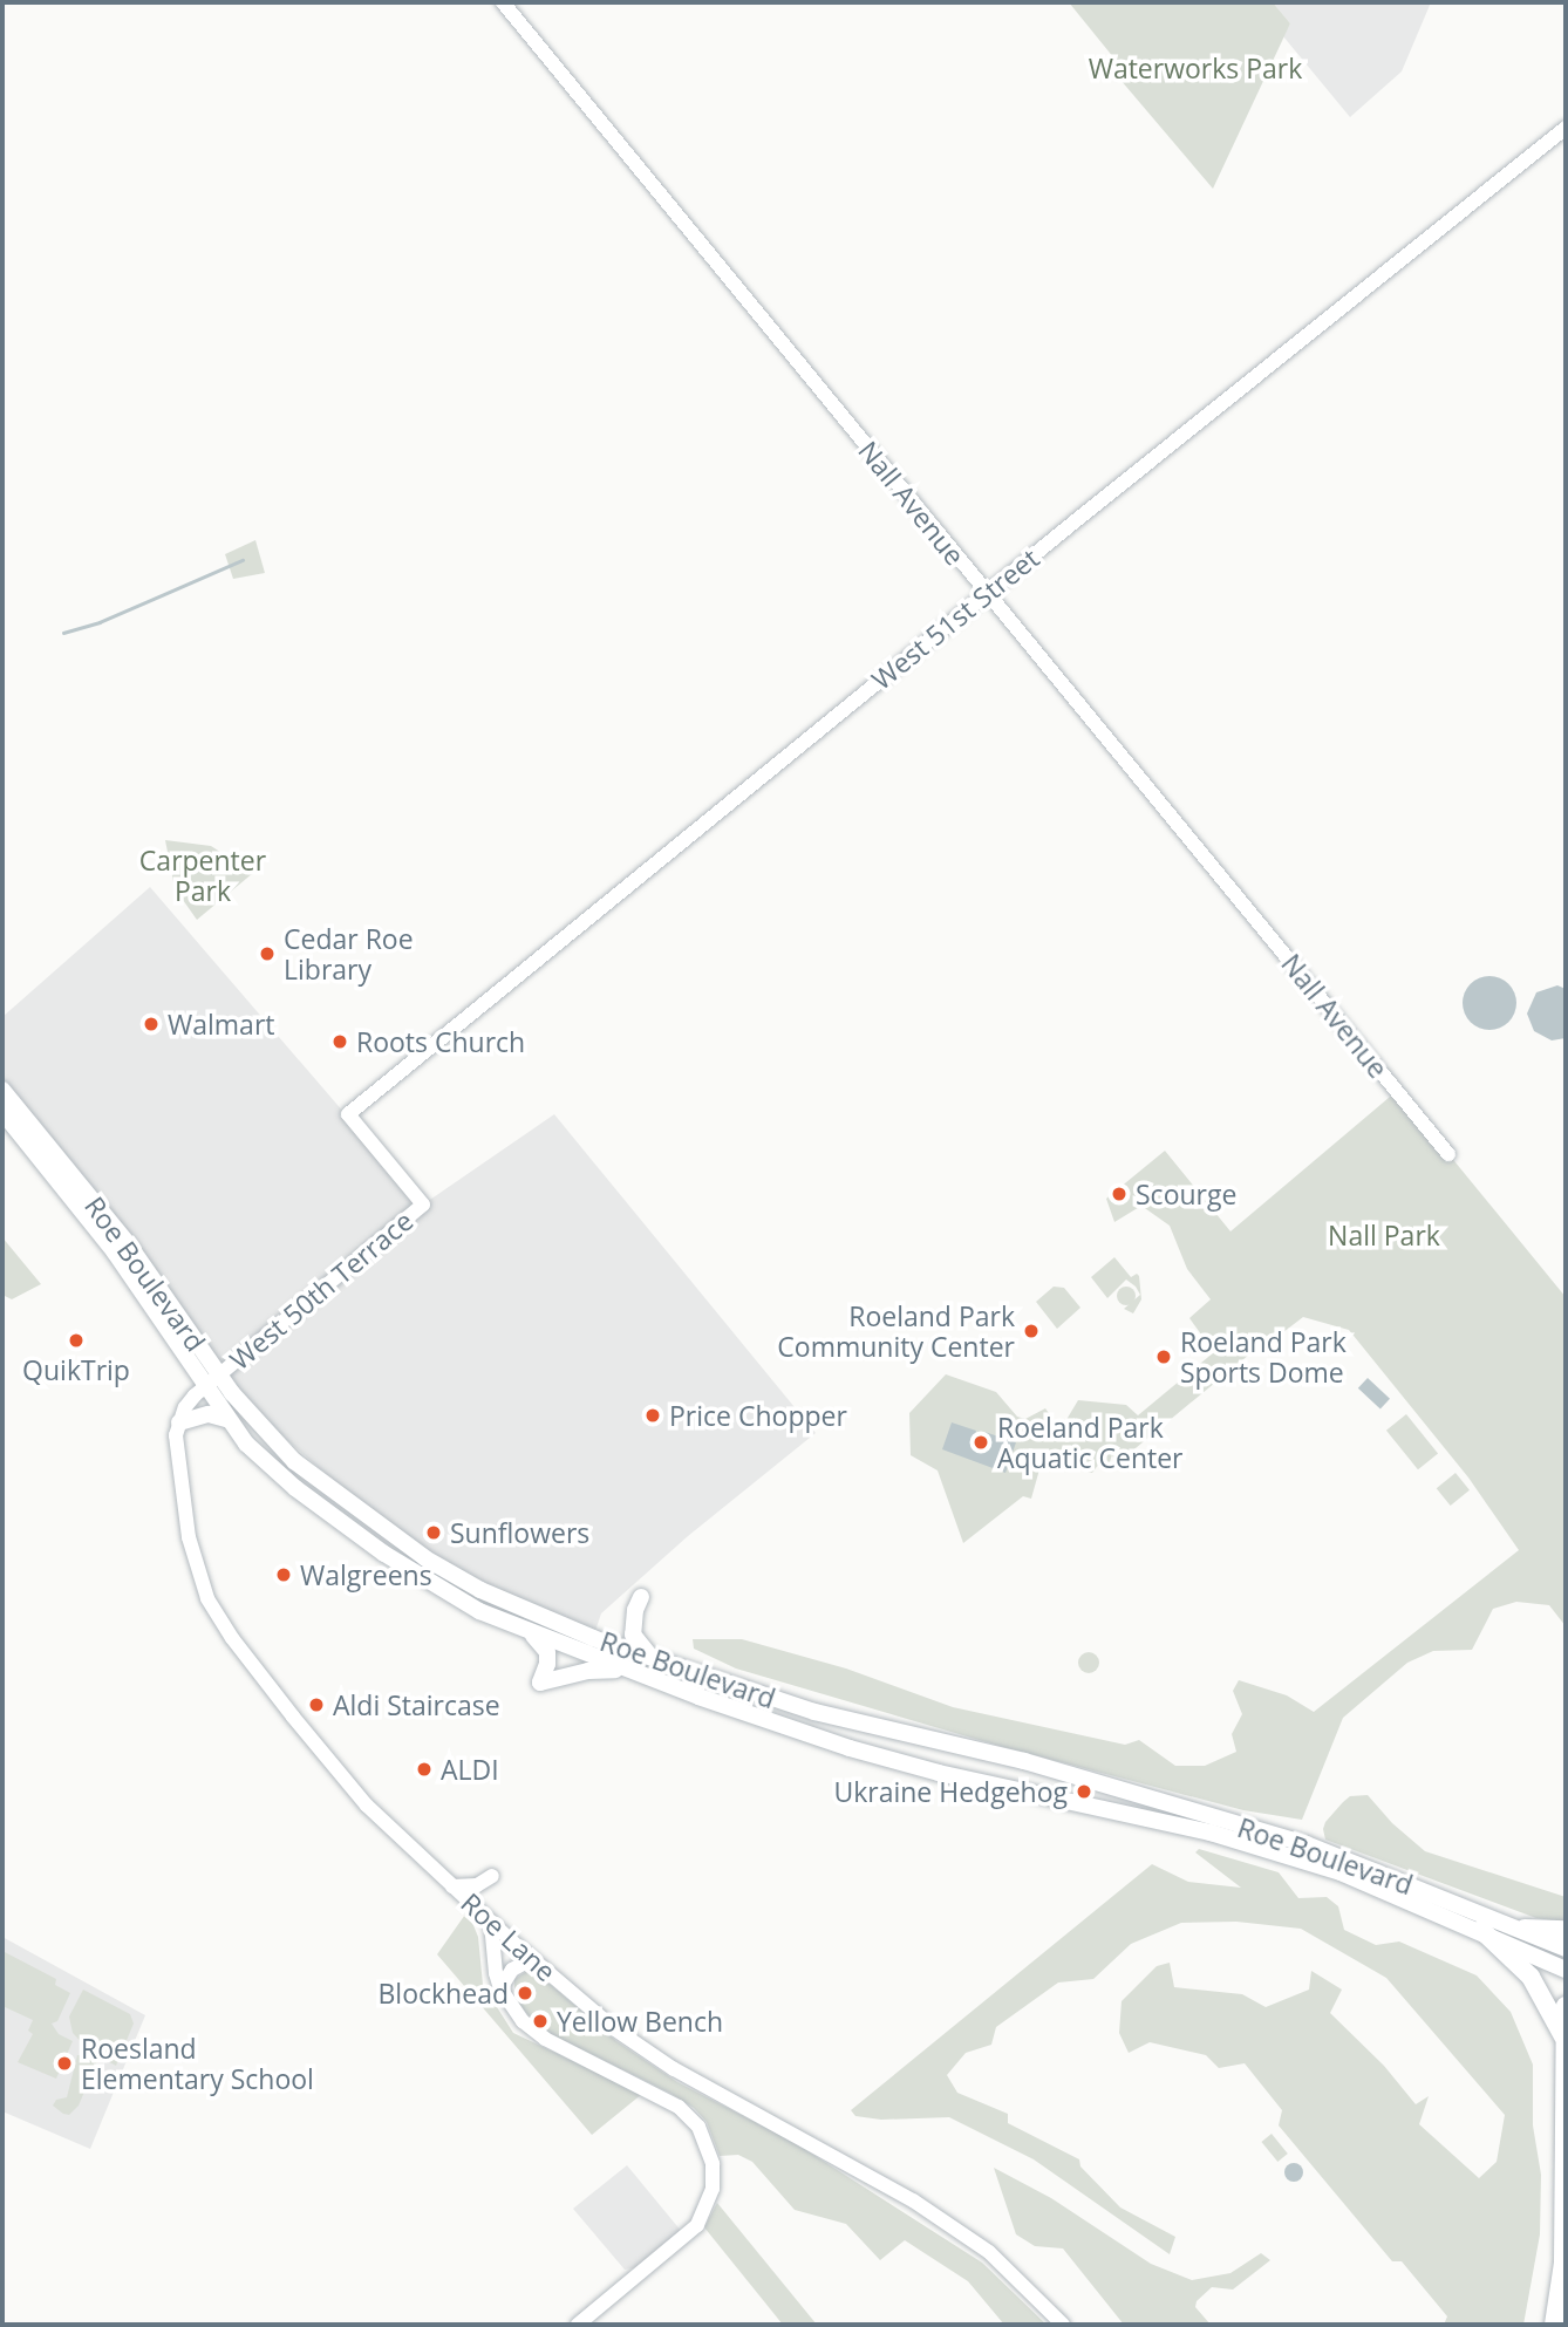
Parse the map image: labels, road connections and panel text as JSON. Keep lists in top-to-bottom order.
{
  "streets": {
    "main road": ["Roe Boulevard"],
    "street": [
      "Nall Avenue",
      "West 51st Street",
      "West 50th Terrace",
      "Roe Lane"
    ]
  },
  "crossings": [
    ["Nall Avenue", "West 51st Street"],
    ["West 51st Street", "West 50th Terrace"],
    ["Roe Boulevard", "West 50th Terrace"]
  ],
  "parks": ["Waterworks Park", "Carpenter Park", "Nall Park"],
  "places": [
    "Cedar Roe Library",
    "Walmart",
    "Roots Church",
    "Scourge",
    "Roeland Park Community Center",
    "QuikTrip",
    "Roeland Park Sports Dome",
    "Price Chopper",
    "Roeland Park Aquatic Center",
    "Sunflowers",
    "Walgreens",
    "Aldi Staircase",
    "ALDI",
    "Ukraine Hedgehog",
    "Blockhead",
    "Yellow Bench",
    "Roesland Elementary School"
  ]
}
